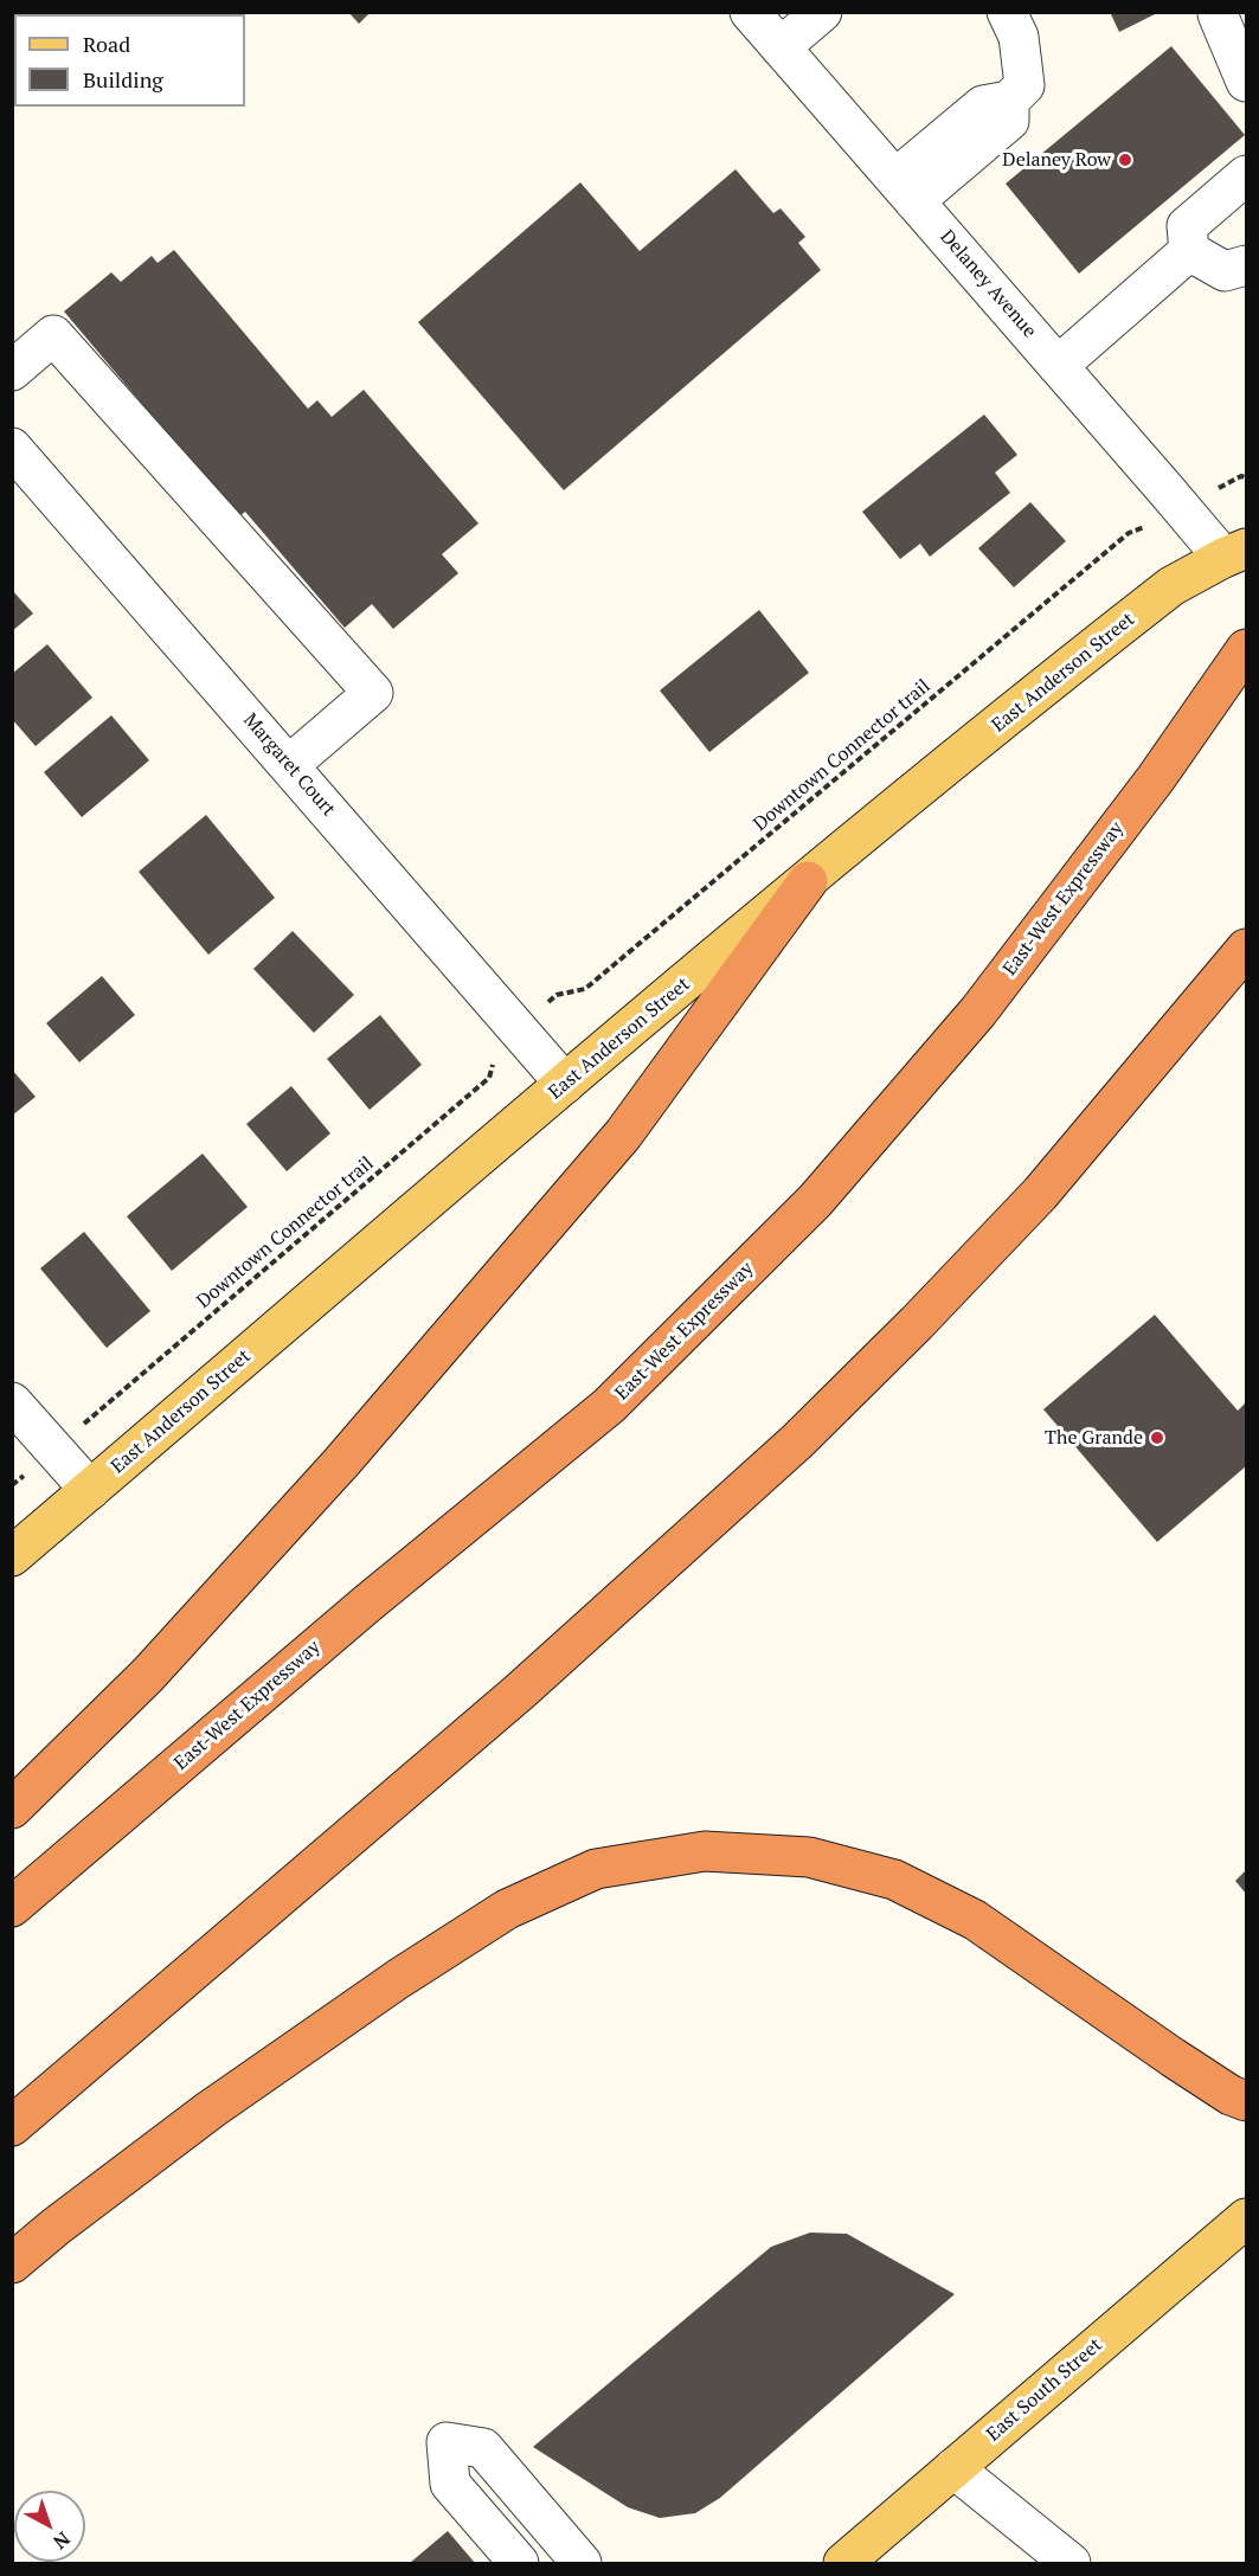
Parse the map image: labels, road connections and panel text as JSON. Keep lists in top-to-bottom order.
{
  "streets": {
    "highway": ["East-West Expressway"],
    "main road": ["East Anderson Street", "East South Street"],
    "street": ["Delaney Avenue", "Margaret Court"],
    "path": ["Downtown Connector trail"]
  },
  "crossings": [
    ["Delaney Avenue", "East Anderson Street"],
    ["East Anderson Street", "Margaret Court"]
  ],
  "places": ["Delaney Row", "The Grande"],
  "legend": ["Road", "Building"],
  "north": "bottom right"
}
